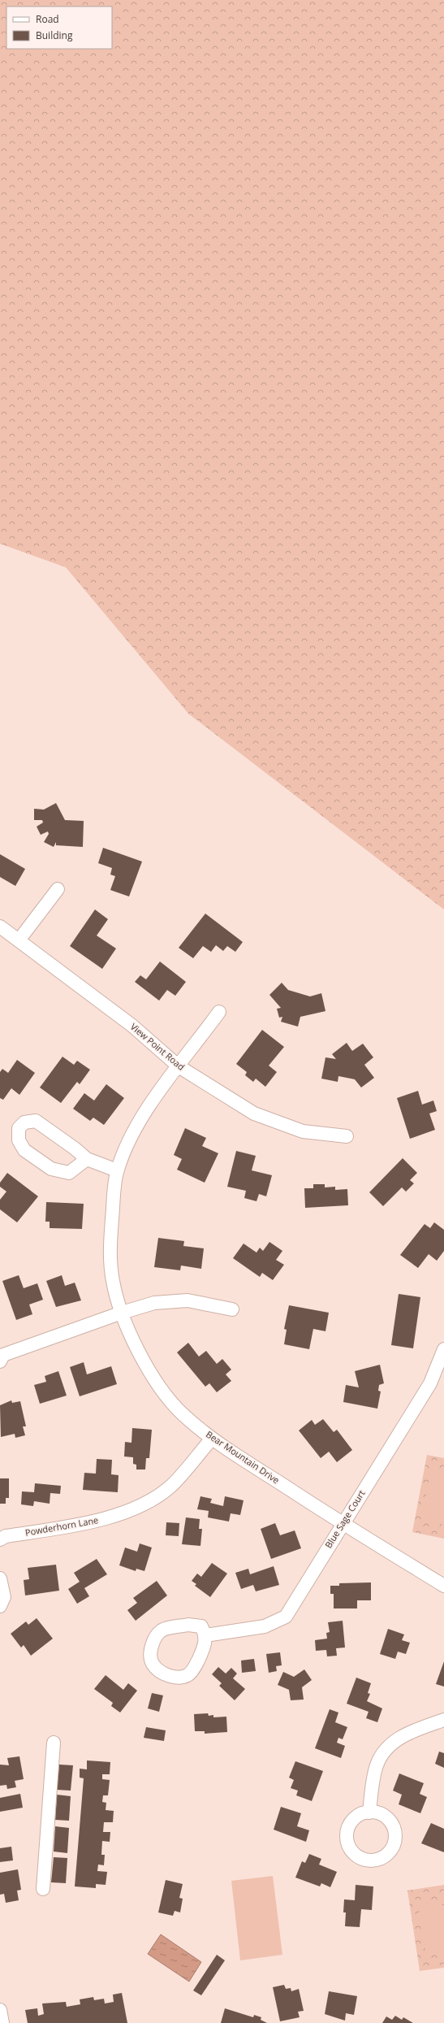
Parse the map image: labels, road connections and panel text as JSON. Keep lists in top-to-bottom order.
{
  "streets": {
    "street": [
      "View Point Road",
      "Bear Mountain Drive",
      "Blue Sage Court",
      "Powderhorn Lane"
    ]
  },
  "crossings": [
    ["View Point Road", "Bear Mountain Drive"],
    ["Bear Mountain Drive", "Blue Sage Court"],
    ["Bear Mountain Drive", "Powderhorn Lane"]
  ],
  "legend": ["Road", "Building"]
}
